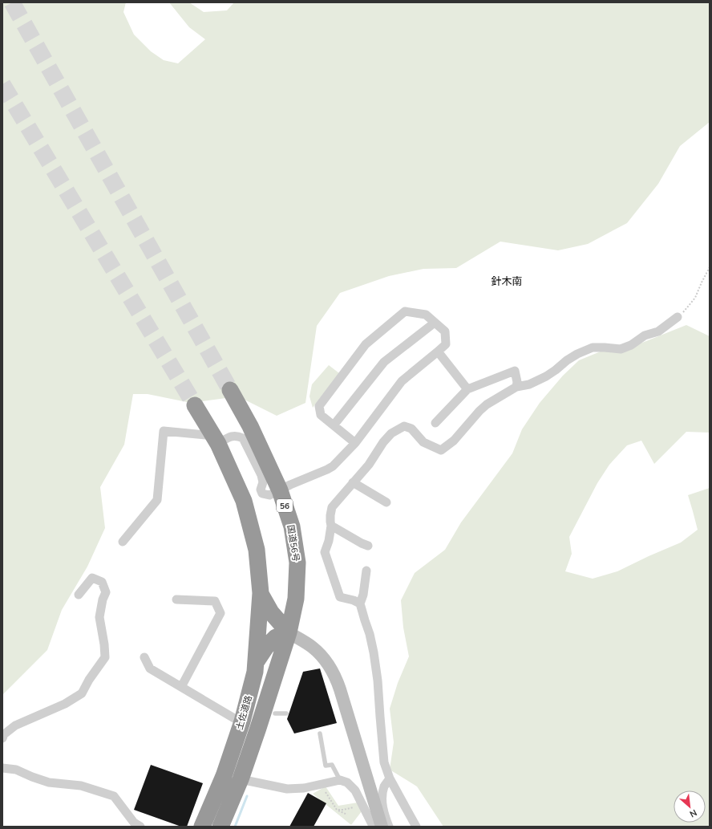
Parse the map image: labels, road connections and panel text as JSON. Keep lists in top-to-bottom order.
{
  "streets": {
    "highway": ["56", "国道56号", "土佐道路"]
  },
  "crossings": [
    ["国道56号", "土佐道路"]
  ],
  "districts": ["針木南"],
  "north": "bottom right"
}
